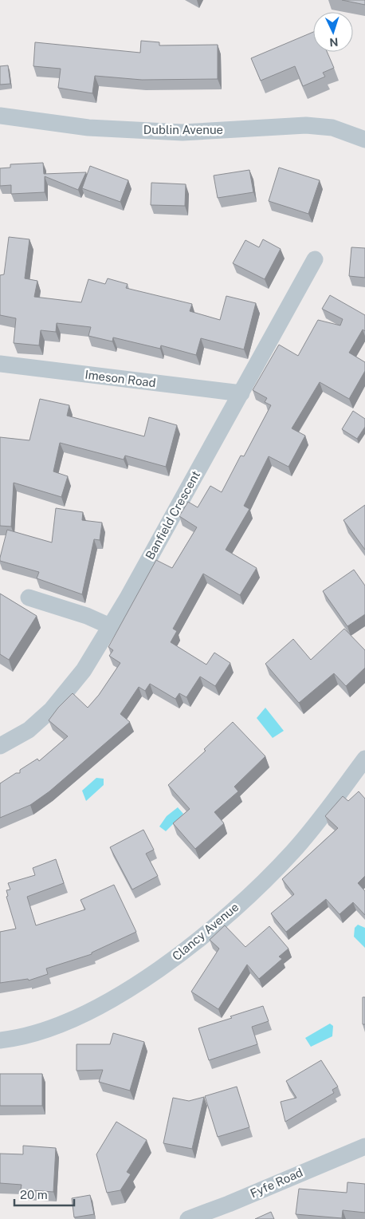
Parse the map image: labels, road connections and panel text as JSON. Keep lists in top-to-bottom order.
{
  "streets": {
    "street": [
      "Dublin Avenue",
      "Imeson Road",
      "Banfield Crescent",
      "Clancy Avenue",
      "Fyfe Road"
    ]
  },
  "crossings": [
    ["Imeson Road", "Banfield Crescent"]
  ],
  "scale_bar": "20 m",
  "north": "bottom"
}
